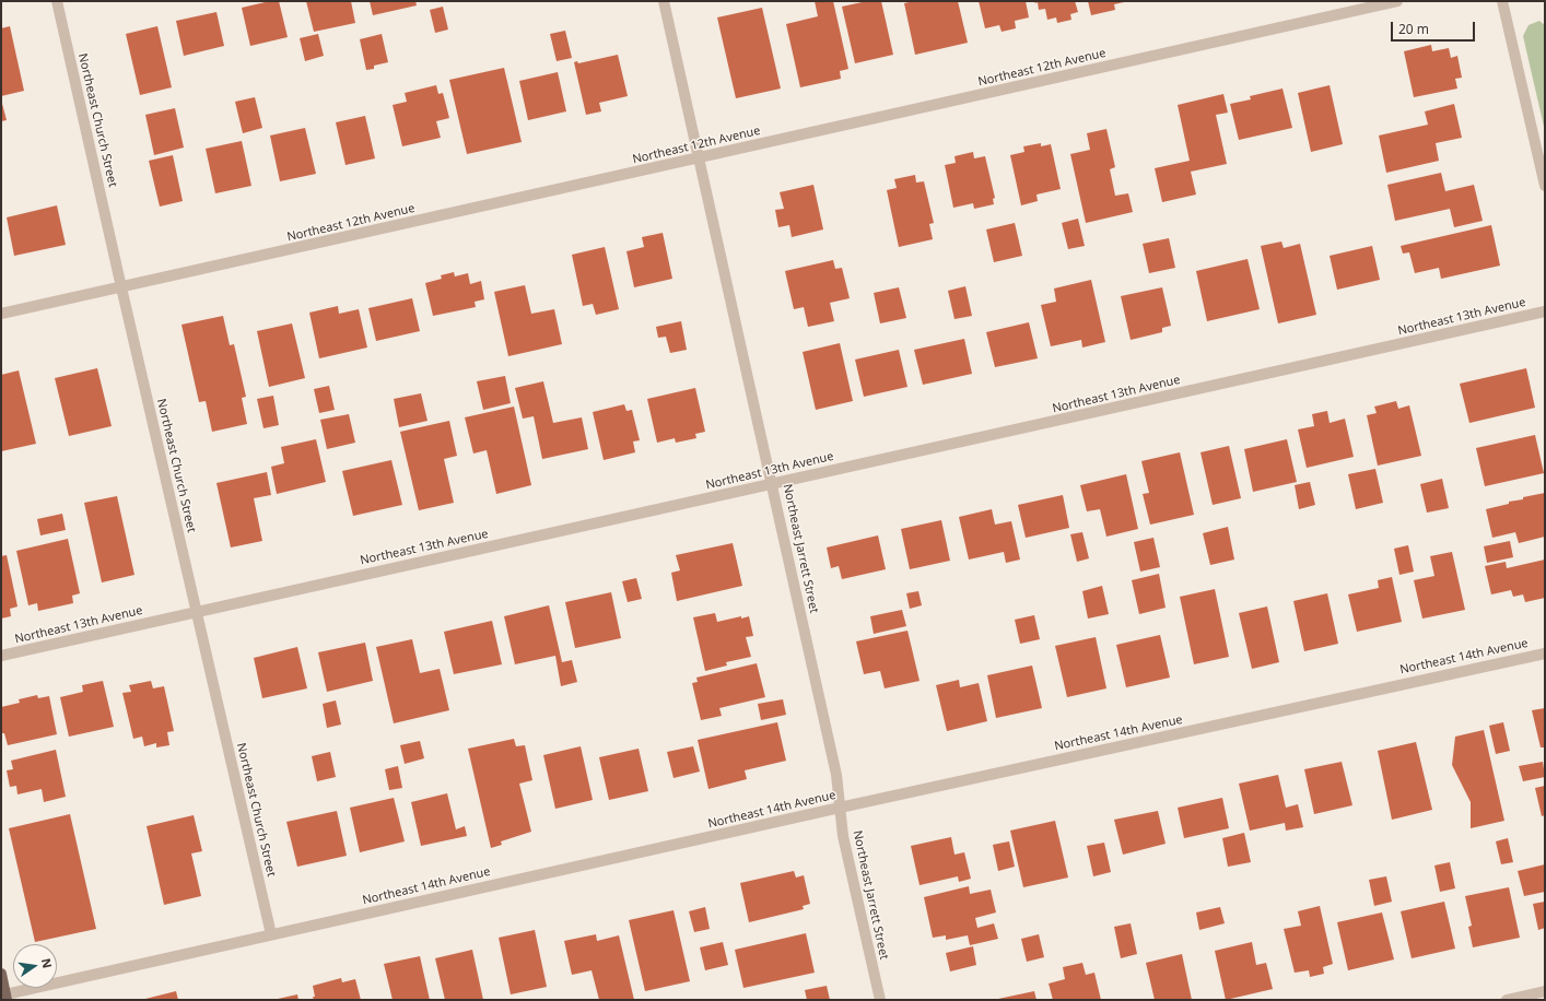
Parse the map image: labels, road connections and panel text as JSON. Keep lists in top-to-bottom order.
{
  "streets": {
    "street": [
      "Northeast 12th Avenue",
      "Northeast Church Street",
      "Northeast 13th Avenue",
      "Northeast Jarrett Street",
      "Northeast 14th Avenue"
    ]
  },
  "crossings": [
    ["Northeast 12th Avenue", "Northeast Church Street"],
    ["Northeast 12th Avenue", "Northeast Jarrett Street"],
    ["Northeast Church Street", "Northeast 13th Avenue"],
    ["Northeast Church Street", "Northeast 14th Avenue"],
    ["Northeast 13th Avenue", "Northeast Jarrett Street"],
    ["Northeast Jarrett Street", "Northeast 14th Avenue"]
  ],
  "scale_bar": "20 m",
  "north": "right"
}
